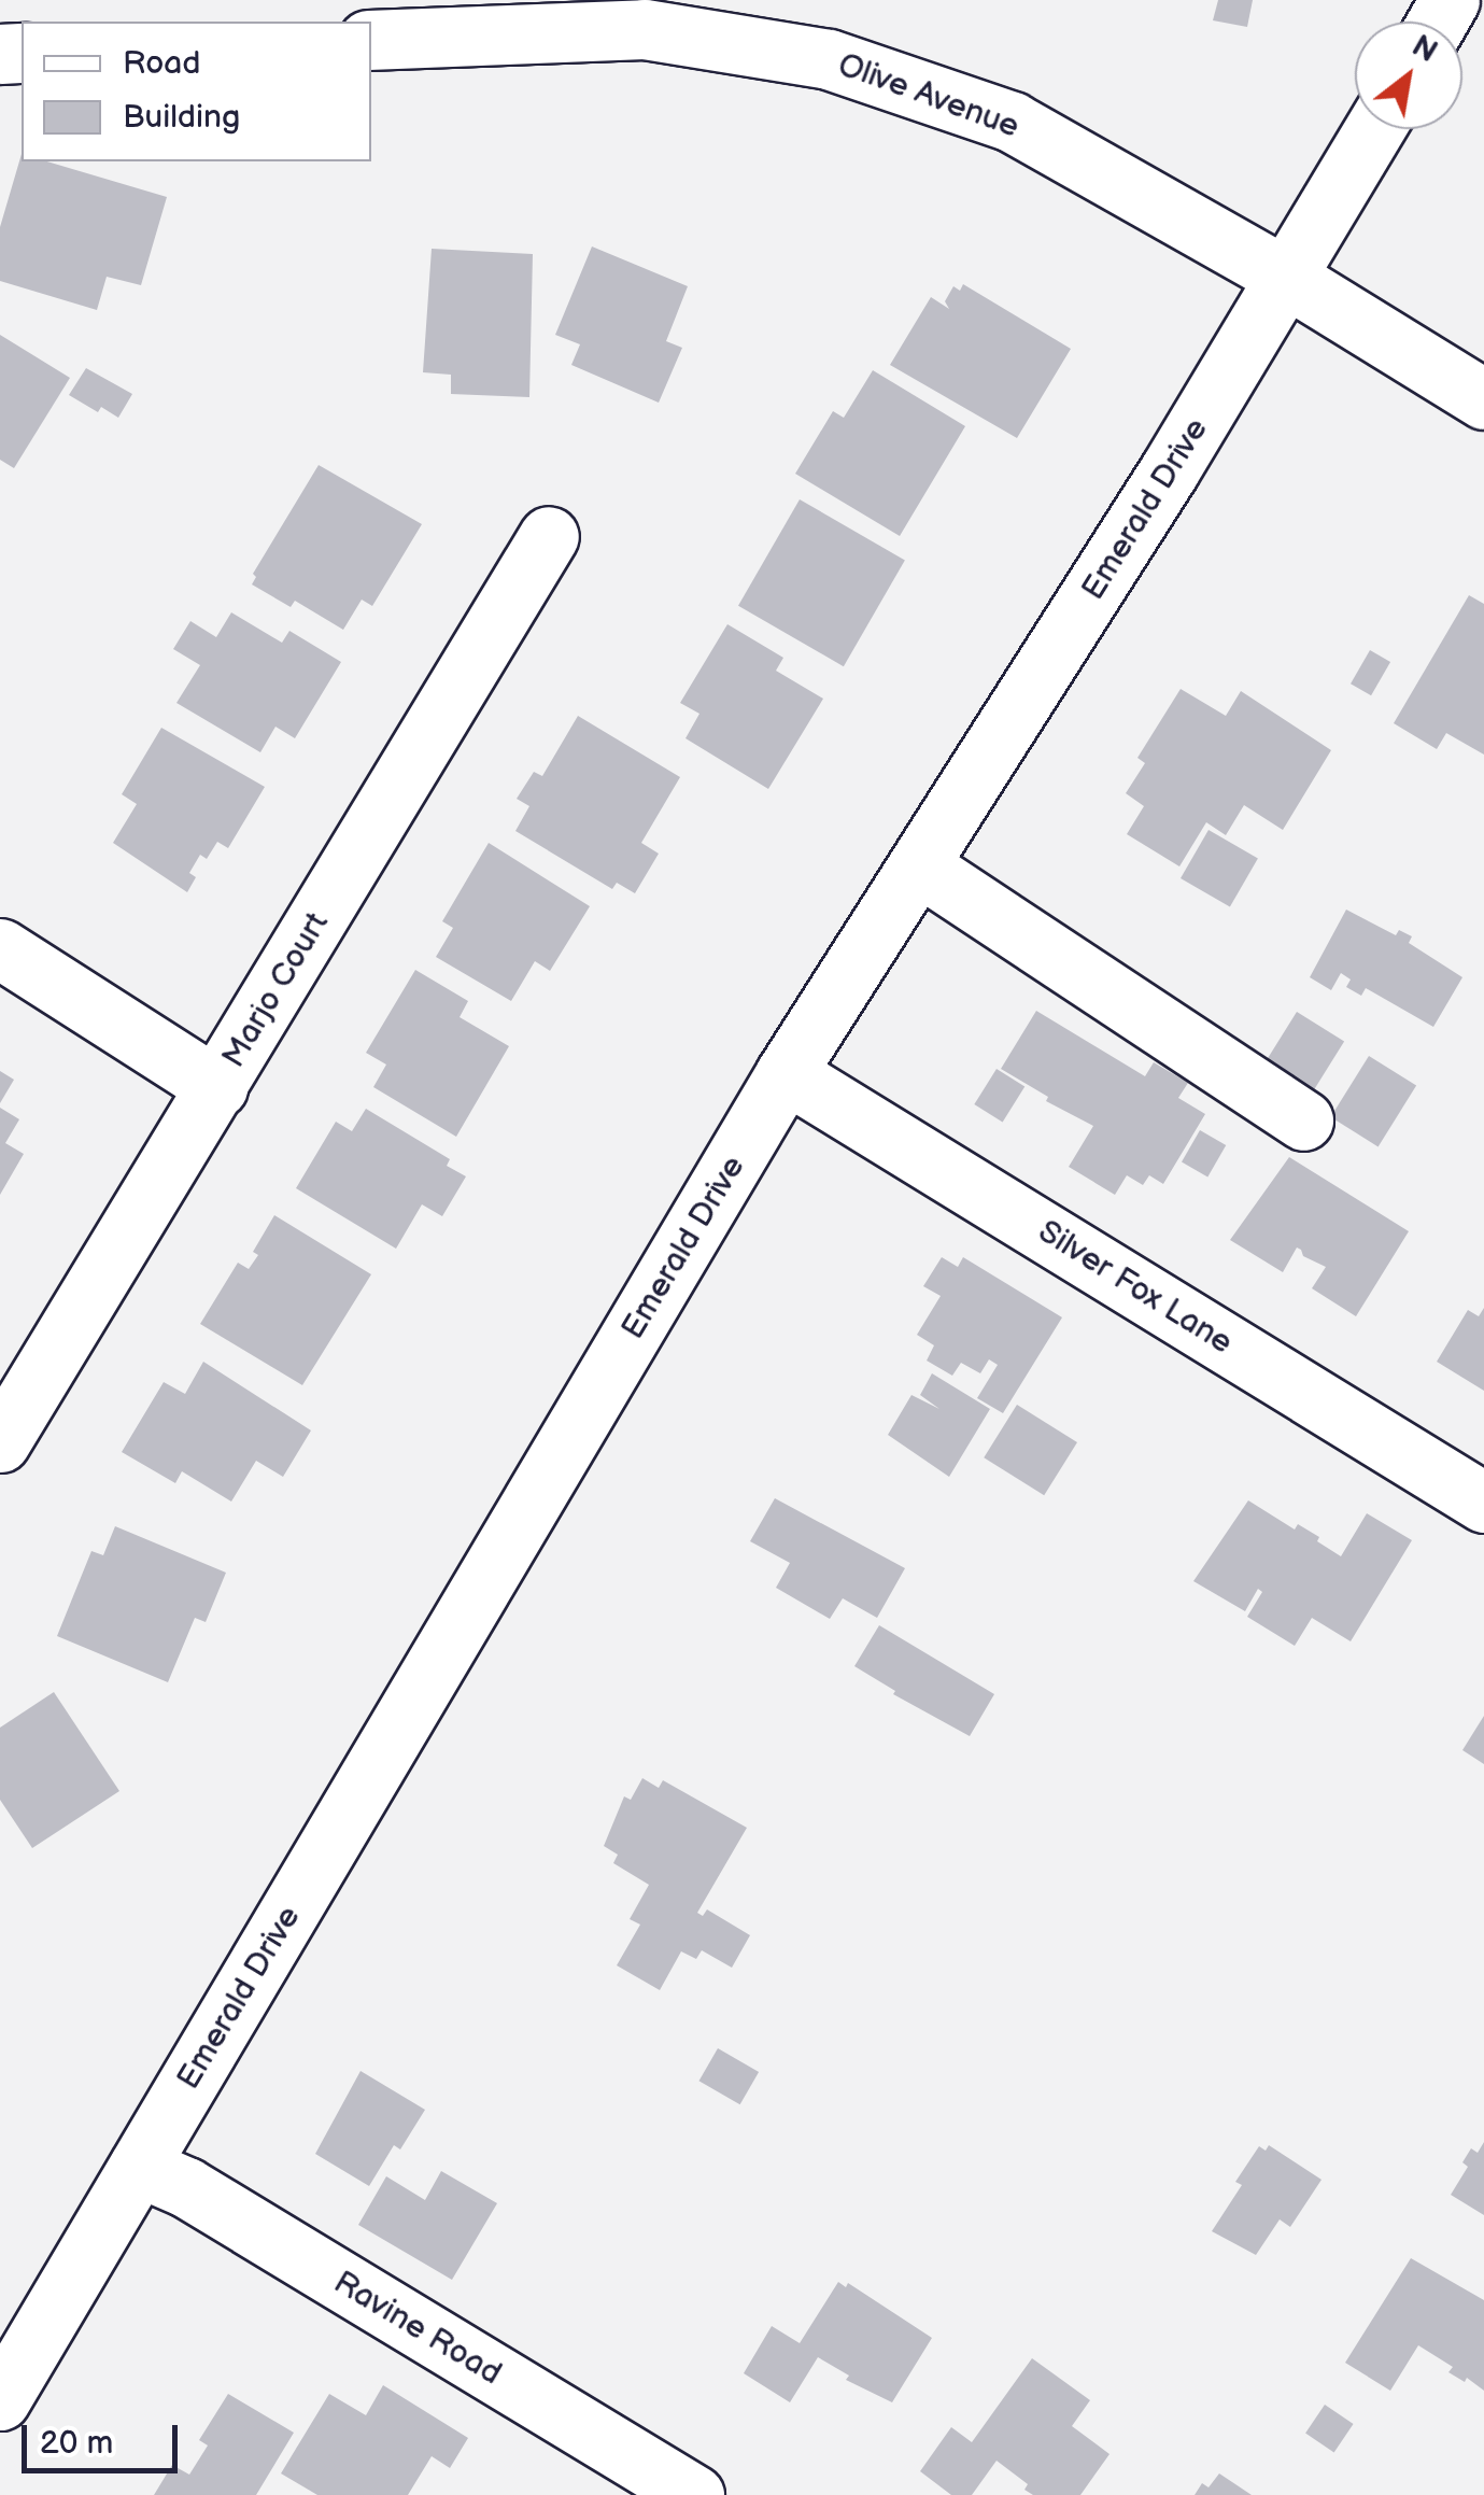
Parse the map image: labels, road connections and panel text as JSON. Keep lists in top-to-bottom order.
{
  "streets": {
    "main road": [
      "Olive Avenue",
      "Emerald Drive",
      "Marjo Court",
      "Silver Fox Lane",
      "Ravine Road"
    ]
  },
  "crossings": [
    ["Olive Avenue", "Emerald Drive"],
    ["Emerald Drive", "Silver Fox Lane"],
    ["Emerald Drive", "Ravine Road"]
  ],
  "legend": ["Road", "Building"],
  "scale_bar": "20 m",
  "north": "top right"
}
